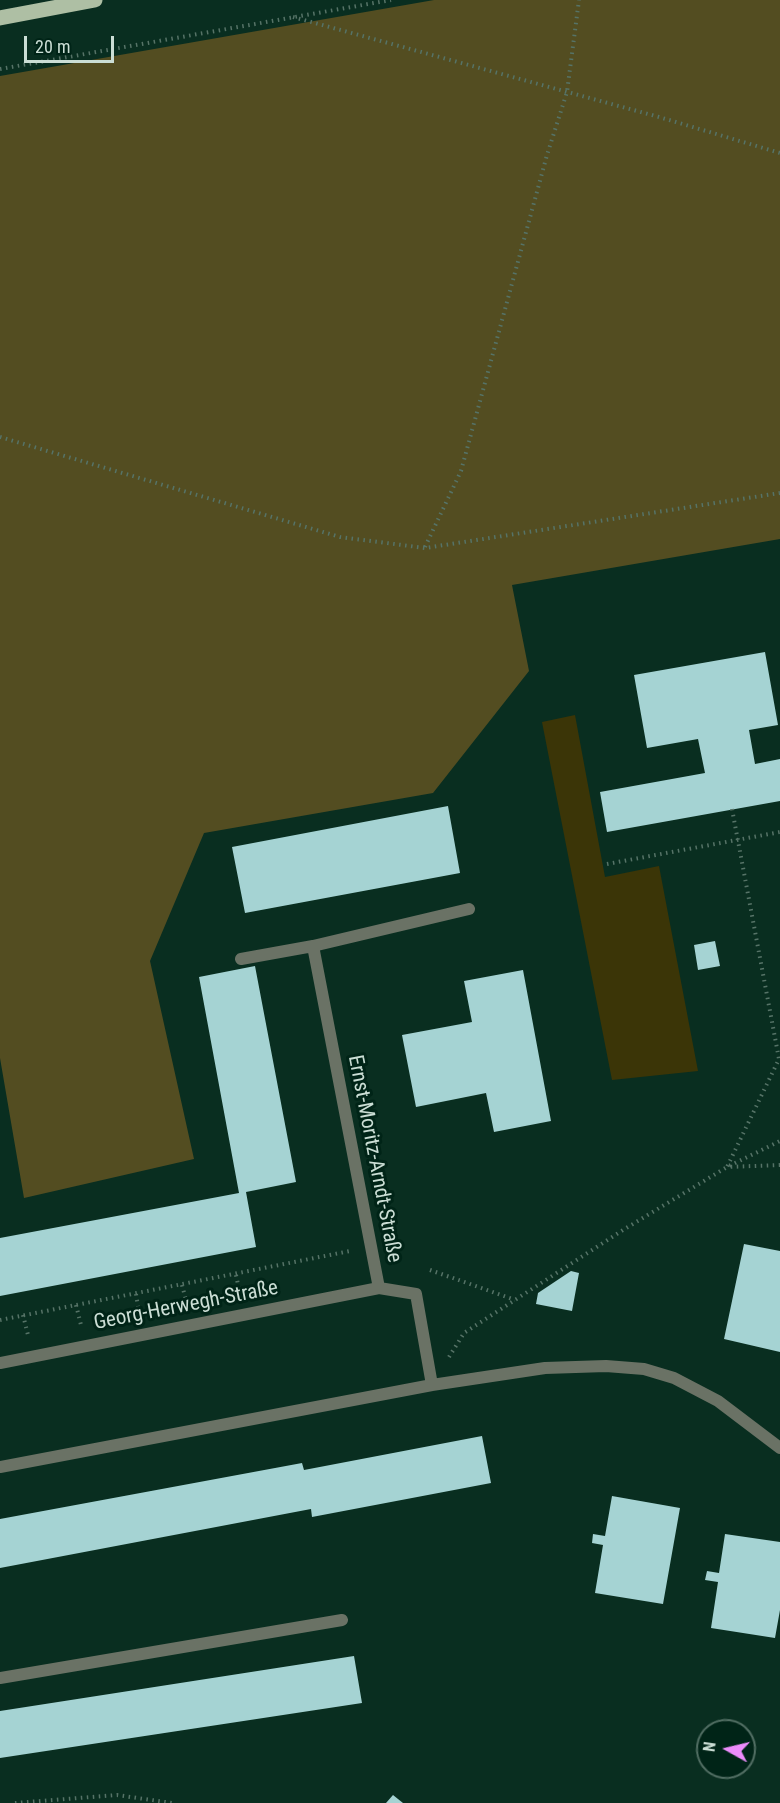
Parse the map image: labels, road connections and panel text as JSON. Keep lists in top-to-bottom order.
{
  "streets": {
    "street": ["Ernst-Moritz-Arndt-Straße", "Georg-Herwegh-Straße"]
  },
  "crossings": [
    ["Ernst-Moritz-Arndt-Straße", "Georg-Herwegh-Straße"]
  ],
  "scale_bar": "20 m",
  "north": "left"
}
